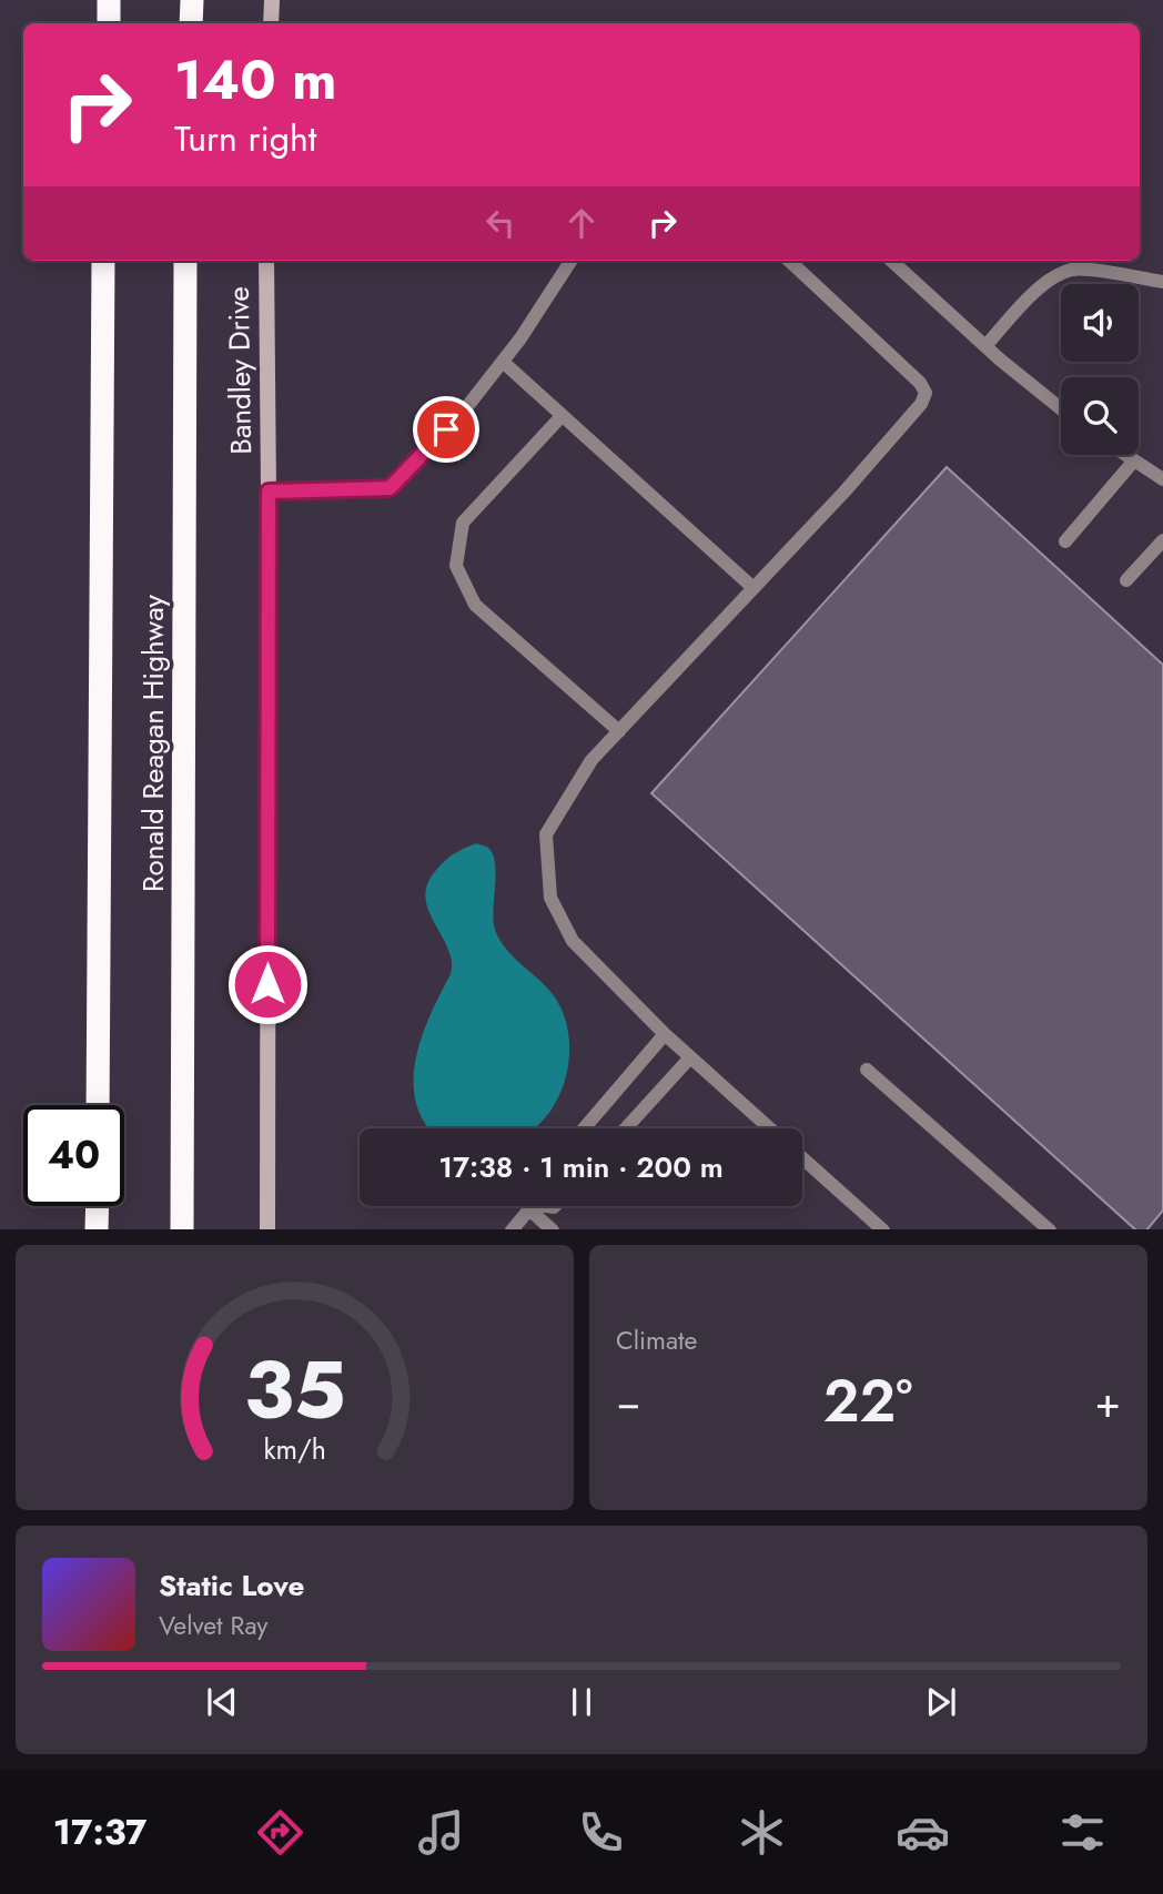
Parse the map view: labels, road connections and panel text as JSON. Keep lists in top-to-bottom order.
{
  "streets": {
    "highway": ["Ronald Reagan Highway"],
    "street": ["Bandley Drive"]
  },
  "page": {
    "turn": ["140 m", "Turn right"],
    "limit": "40",
    "trip": "17:38 · 1 min · 200 m",
    "tile": "Climate",
    "heat": ["−", "22°", "+"],
    "song": ["Static Love", "Velvet Ray"],
    "tabs": "17:37",
    "gauge": ["35", "km/h"]
  }
}
